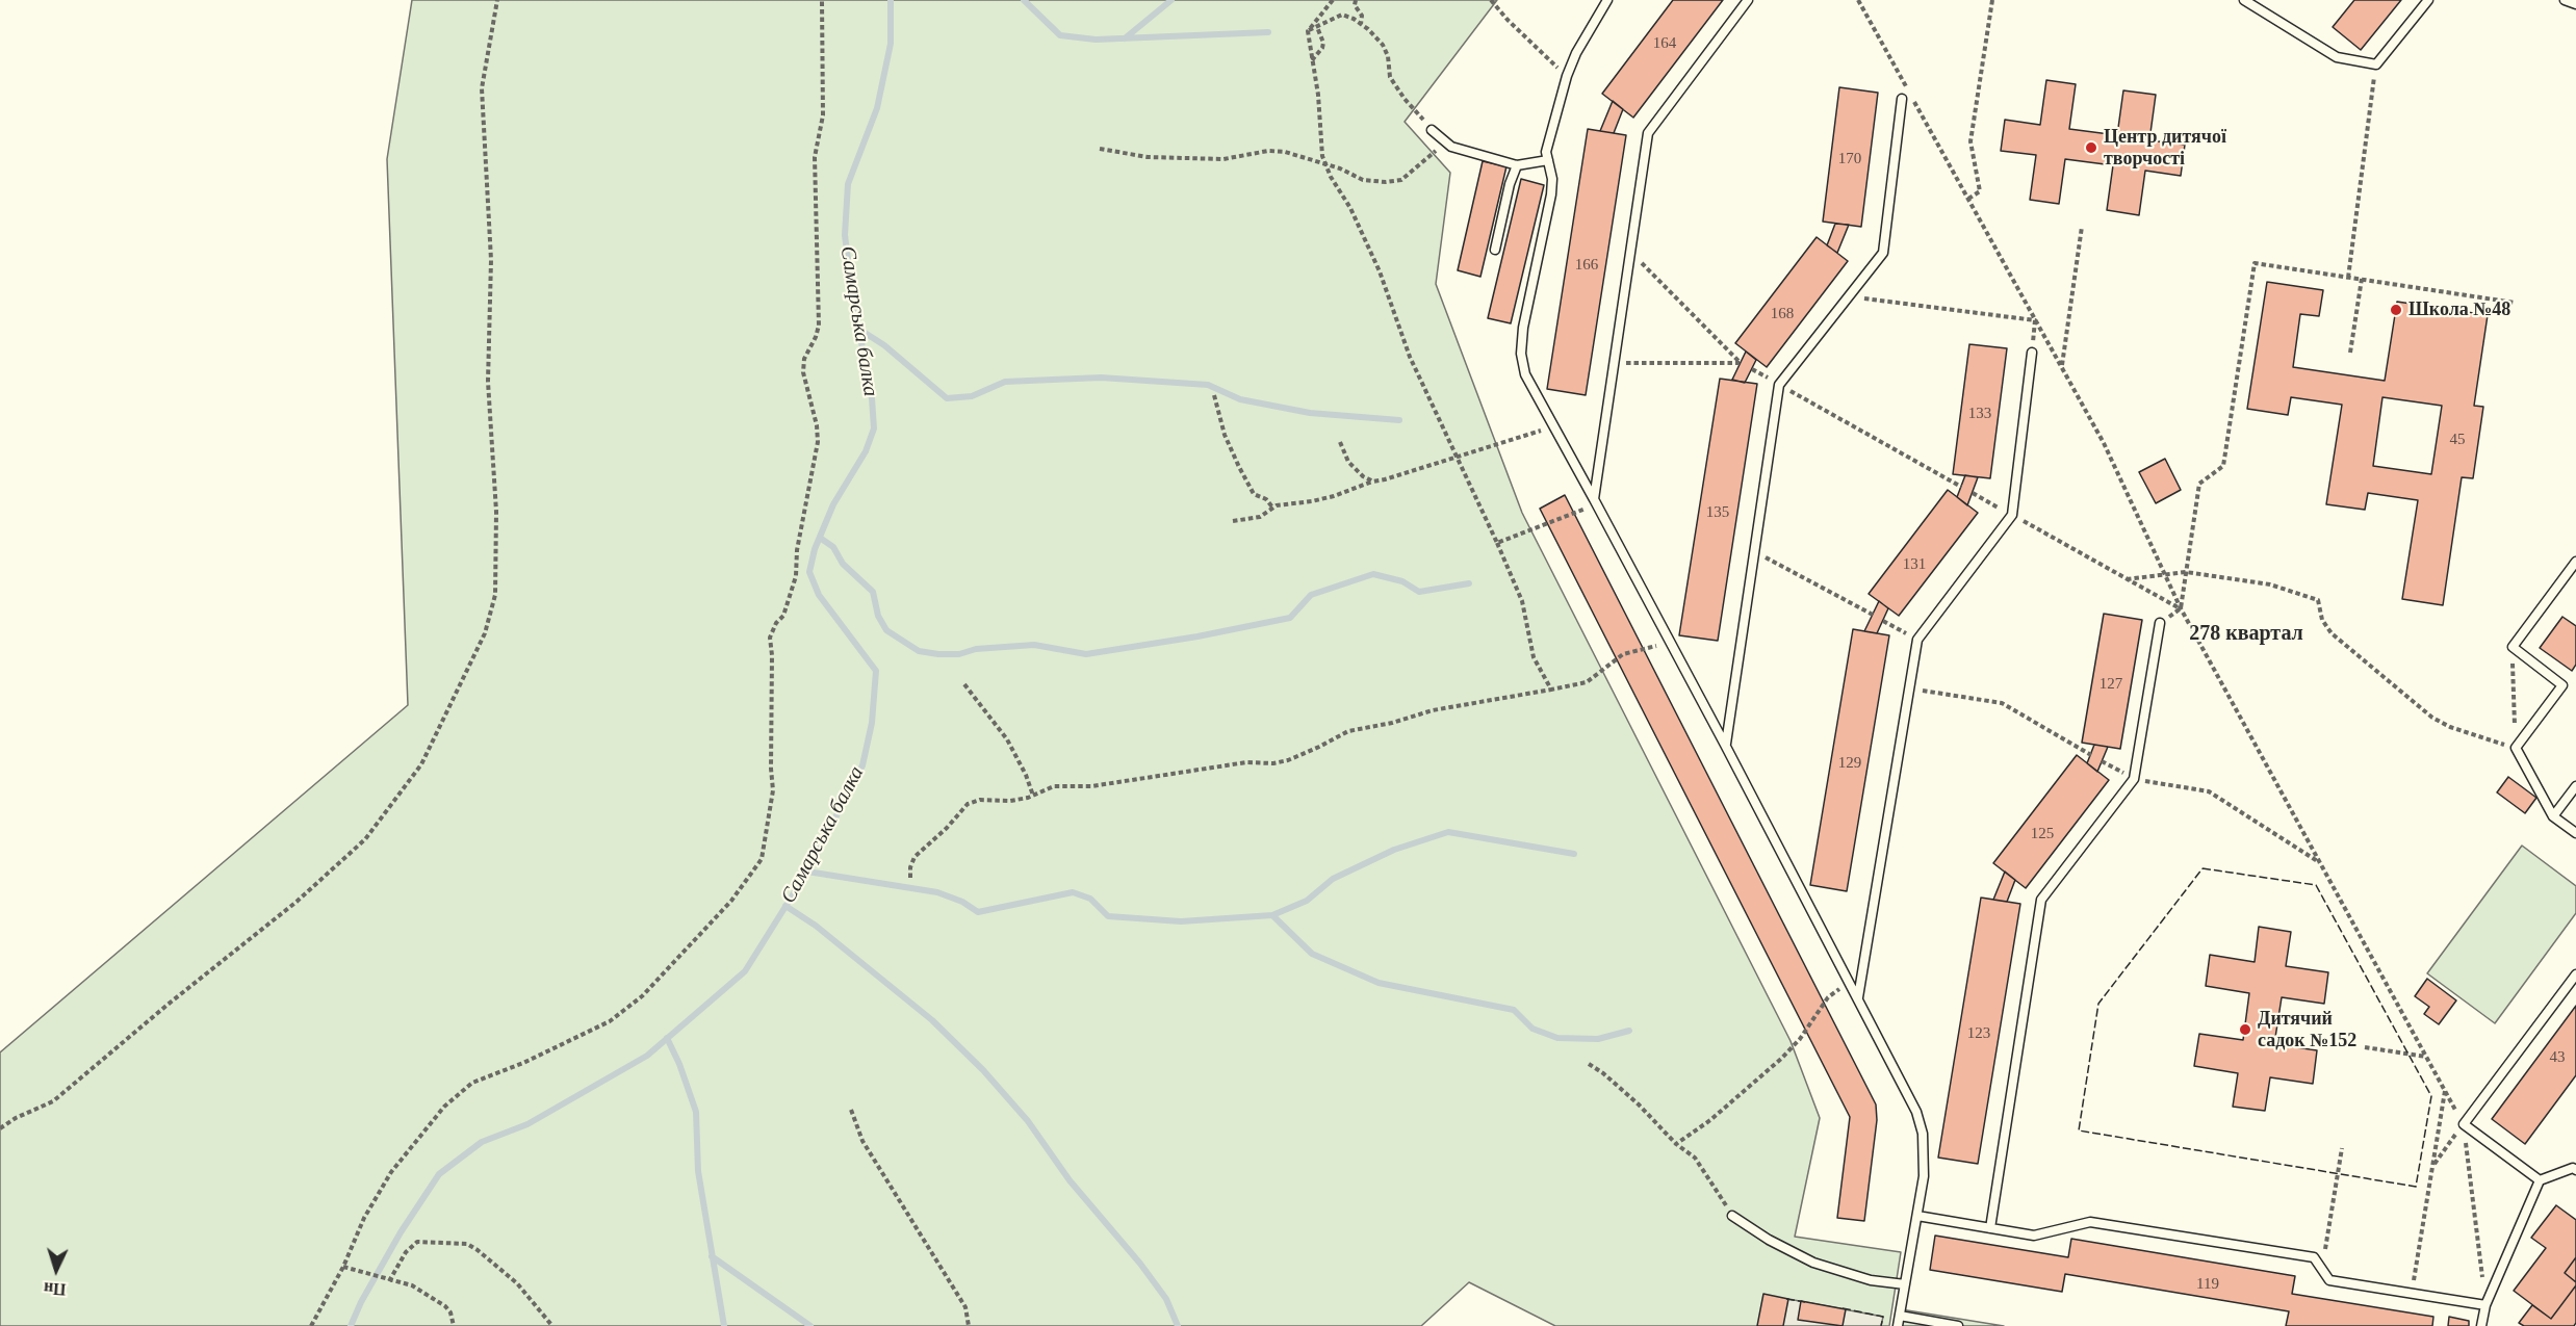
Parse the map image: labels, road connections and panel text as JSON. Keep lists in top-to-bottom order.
{
  "districts": ["278 квартал"],
  "water": ["Самарська балка"],
  "places": ["Центр дитячої творчості", "Школа №48", "Дитячий садок №152"],
  "house_numbers": [
    "164",
    "170",
    "166",
    "168",
    "133",
    "45",
    "135",
    "131",
    "127",
    "129",
    "125",
    "123",
    "43",
    "119"
  ],
  "north": "bottom"
}
